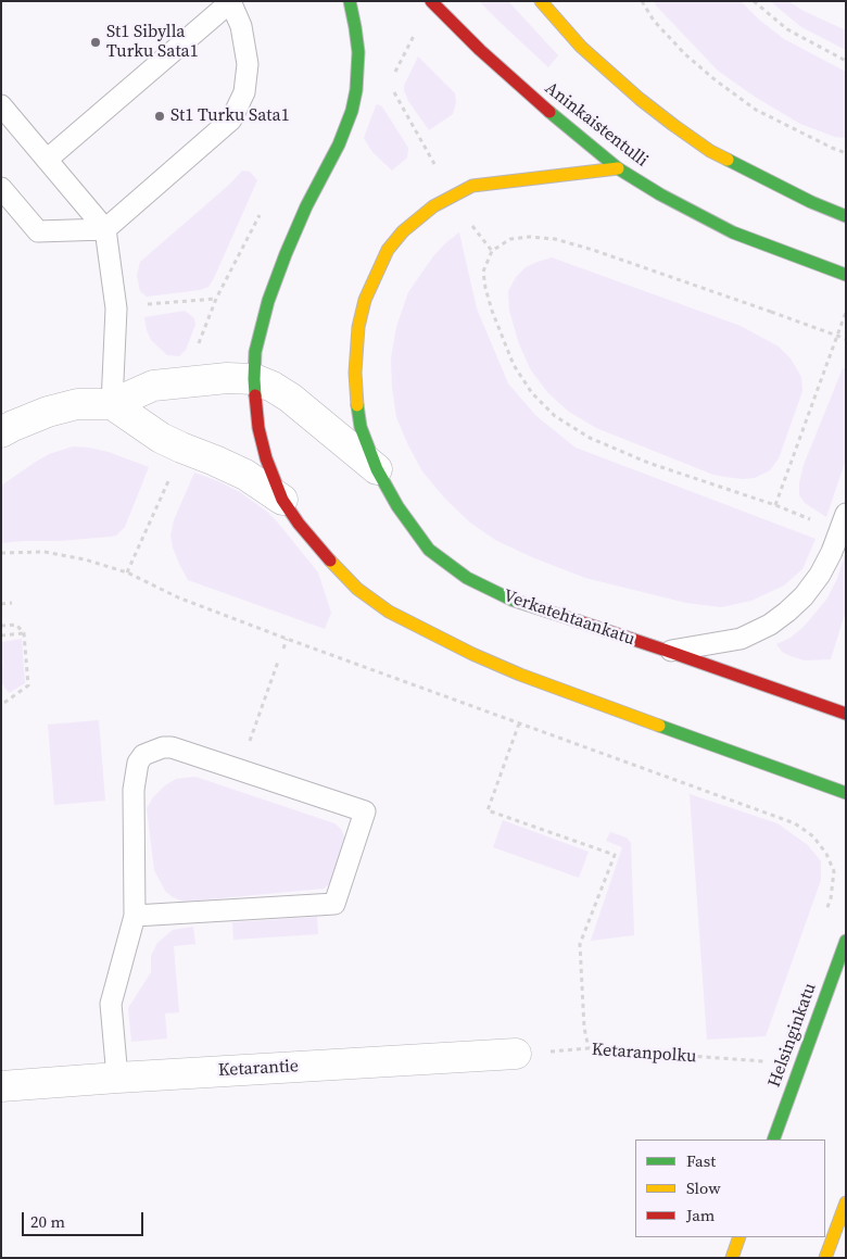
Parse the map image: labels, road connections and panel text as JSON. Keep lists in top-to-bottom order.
{
  "streets": {
    "main road": ["Aninkaistentulli", "Verkatehtaankatu", "Helsinginkatu"],
    "street": ["Ketarantie"],
    "path": ["Ketaranpolku"]
  },
  "crossings": [
    ["Ketaranpolku", "Ketarantie"]
  ],
  "places": ["St1 Sibylla Turku Sata1", "St1 Turku Sata1"],
  "legend": ["Fast", "Slow", "Jam"],
  "scale_bar": "20 m"
}
